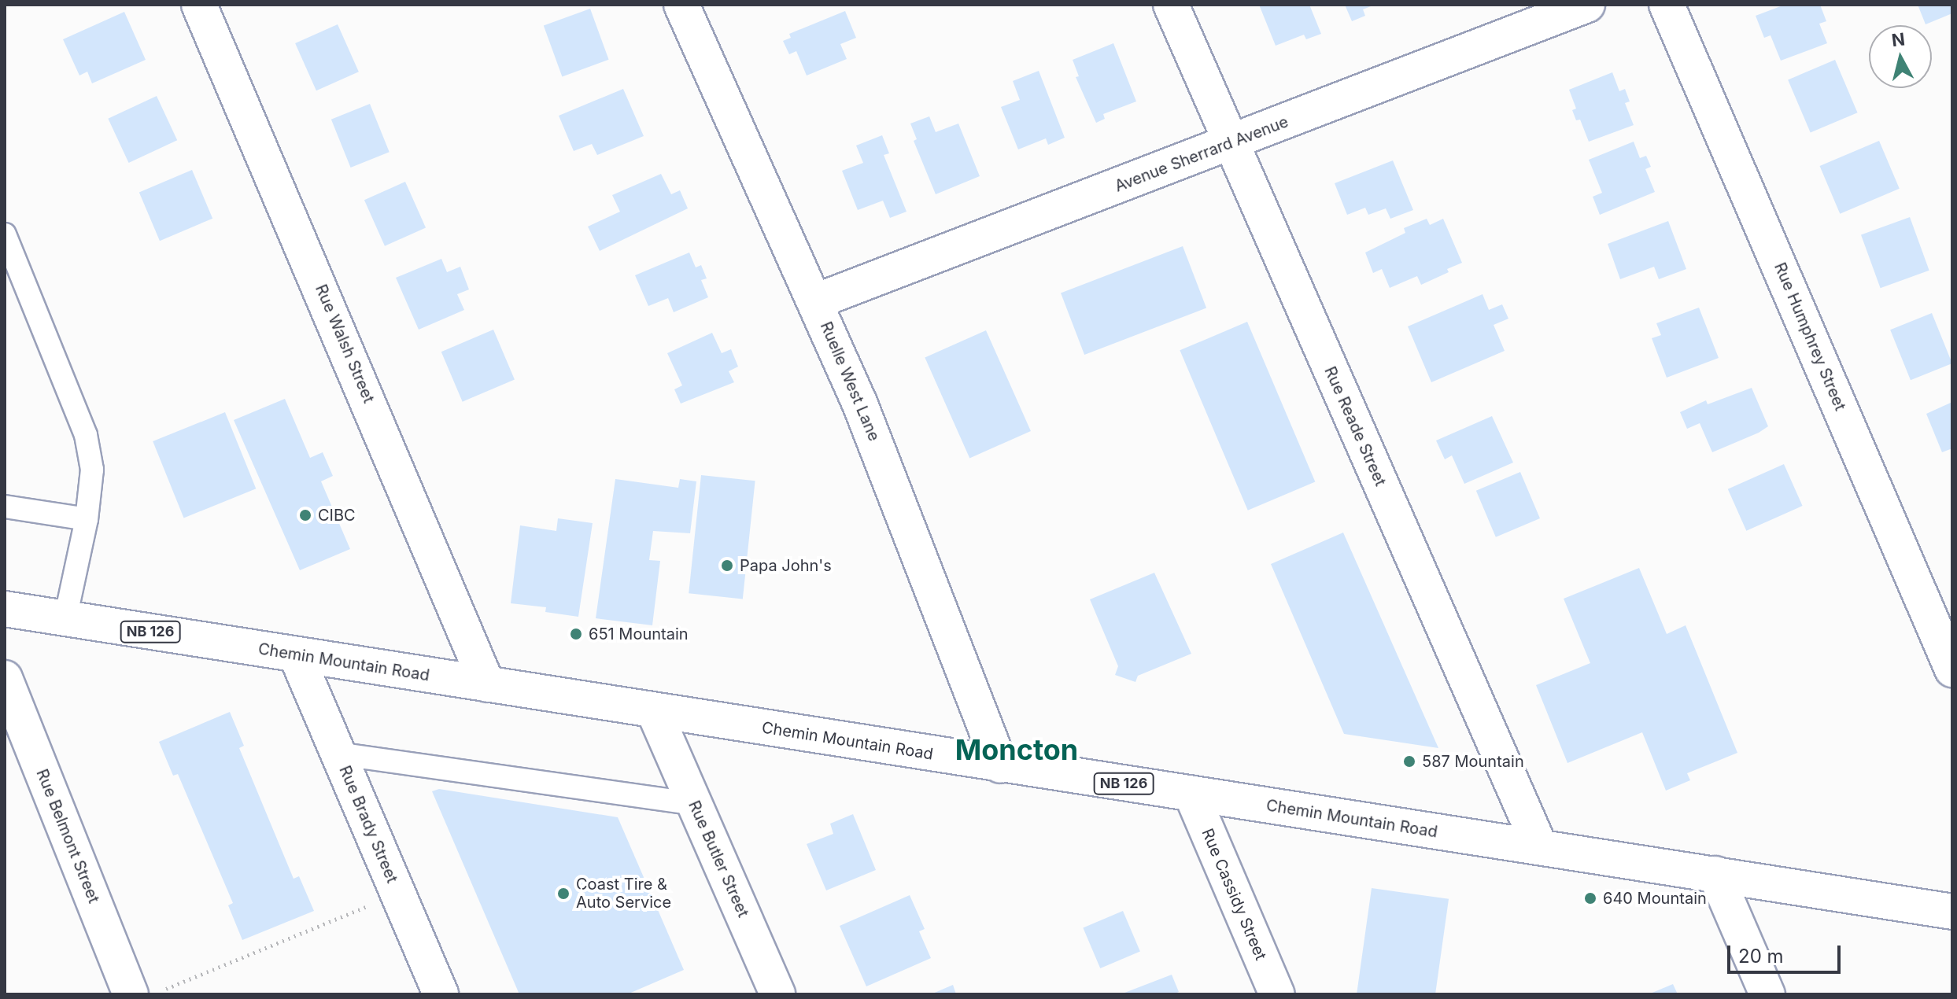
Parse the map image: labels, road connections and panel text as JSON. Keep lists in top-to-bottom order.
{
  "streets": {
    "street": [
      "Avenue Sherrard Avenue",
      "Rue Humphrey Street",
      "Rue Walsh Street",
      "Ruelle West Lane",
      "Rue Reade Street",
      "NB 126",
      "Chemin Mountain Road",
      "Rue Brady Street",
      "Rue Belmont Street",
      "Rue Butler Street",
      "Rue Cassidy Street"
    ]
  },
  "crossings": [
    ["Avenue Sherrard Avenue", "Ruelle West Lane"],
    ["Avenue Sherrard Avenue", "Rue Reade Street"],
    ["Rue Walsh Street", "Chemin Mountain Road"],
    ["Ruelle West Lane", "Chemin Mountain Road"],
    ["Rue Reade Street", "Chemin Mountain Road"],
    ["Chemin Mountain Road", "Rue Brady Street"],
    ["Chemin Mountain Road", "Rue Butler Street"],
    ["Chemin Mountain Road", "Rue Cassidy Street"]
  ],
  "districts": ["Moncton"],
  "places": [
    "CIBC",
    "Papa John's",
    "651 Mountain",
    "587 Mountain",
    "Coast Tire & Auto Service",
    "640 Mountain"
  ],
  "scale_bar": "20 m",
  "north": "top"
}
